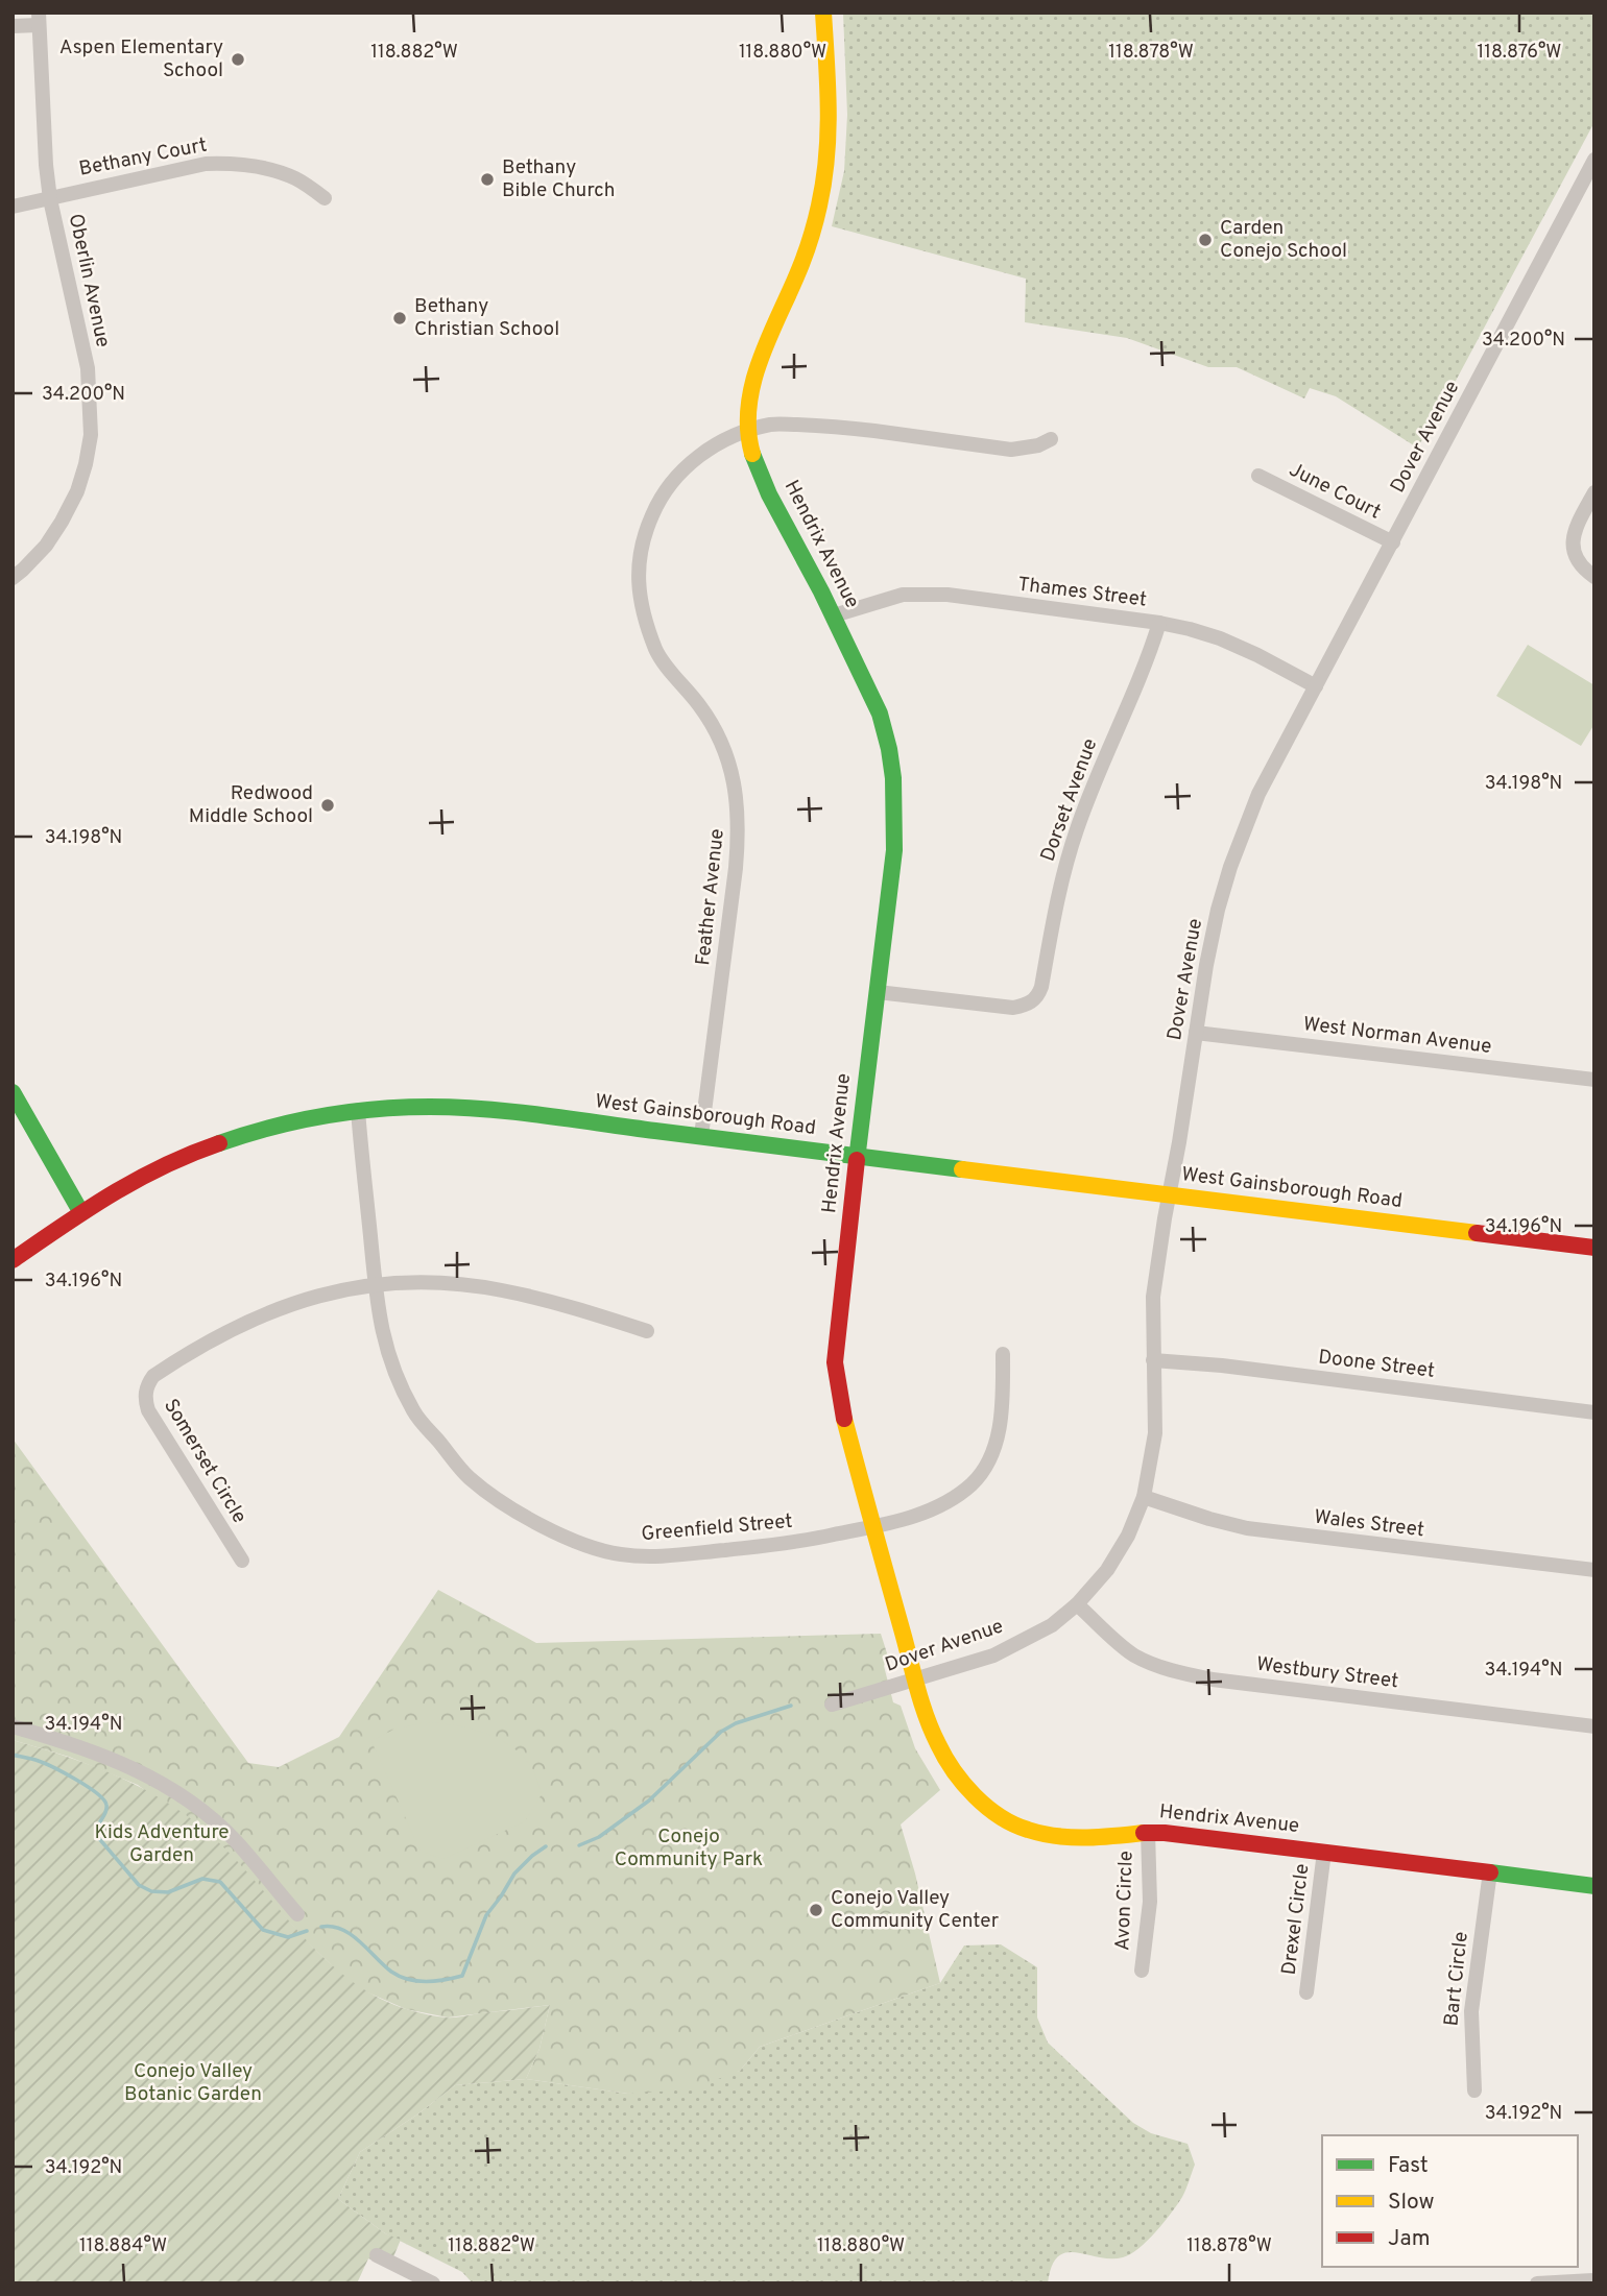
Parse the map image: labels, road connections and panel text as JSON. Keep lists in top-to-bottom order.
{
  "streets": {
    "street": [
      "Bethany Court",
      "Oberlin Avenue",
      "Dover Avenue",
      "June Court",
      "Hendrix Avenue",
      "Thames Street",
      "Dorset Avenue",
      "Feather Avenue",
      "West Norman Avenue",
      "West Gainsborough Road",
      "Doone Street",
      "Somerset Circle",
      "Wales Street",
      "Greenfield Street",
      "Westbury Street",
      "Avon Circle",
      "Drexel Circle",
      "Bart Circle"
    ]
  },
  "crossings": [
    ["Bethany Court", "Oberlin Avenue"],
    ["Dover Avenue", "June Court"],
    ["Dover Avenue", "Hendrix Avenue"],
    ["Dover Avenue", "Thames Street"],
    ["Dover Avenue", "West Norman Avenue"],
    ["Dover Avenue", "West Gainsborough Road"],
    ["Dover Avenue", "Doone Street"],
    ["Dover Avenue", "Wales Street"],
    ["Dover Avenue", "Westbury Street"],
    ["Hendrix Avenue", "Thames Street"],
    ["Hendrix Avenue", "Dorset Avenue"],
    ["Hendrix Avenue", "Feather Avenue"],
    ["Hendrix Avenue", "West Gainsborough Road"],
    ["Hendrix Avenue", "Greenfield Street"],
    ["Hendrix Avenue", "Avon Circle"],
    ["Hendrix Avenue", "Drexel Circle"],
    ["Hendrix Avenue", "Bart Circle"],
    ["Thames Street", "Dorset Avenue"],
    ["Feather Avenue", "West Gainsborough Road"],
    ["West Gainsborough Road", "Greenfield Street"],
    ["Somerset Circle", "Greenfield Street"]
  ],
  "parks": ["Kids Adventure Garden", "Conejo Community Park", "Conejo Valley Botanic Garden"],
  "places": [
    "Aspen Elementary School",
    "Bethany Bible Church",
    "Carden Conejo School",
    "Bethany Christian School",
    "Redwood Middle School",
    "Conejo Valley Community Center"
  ],
  "legend": ["Fast", "Slow", "Jam"],
  "coordinates": [
    "118.882°W",
    "118.880°W",
    "118.878°W",
    "118.876°W",
    "34.200°N",
    "34.198°N",
    "34.196°N",
    "34.194°N",
    "34.192°N",
    "118.884°W"
  ]
}
